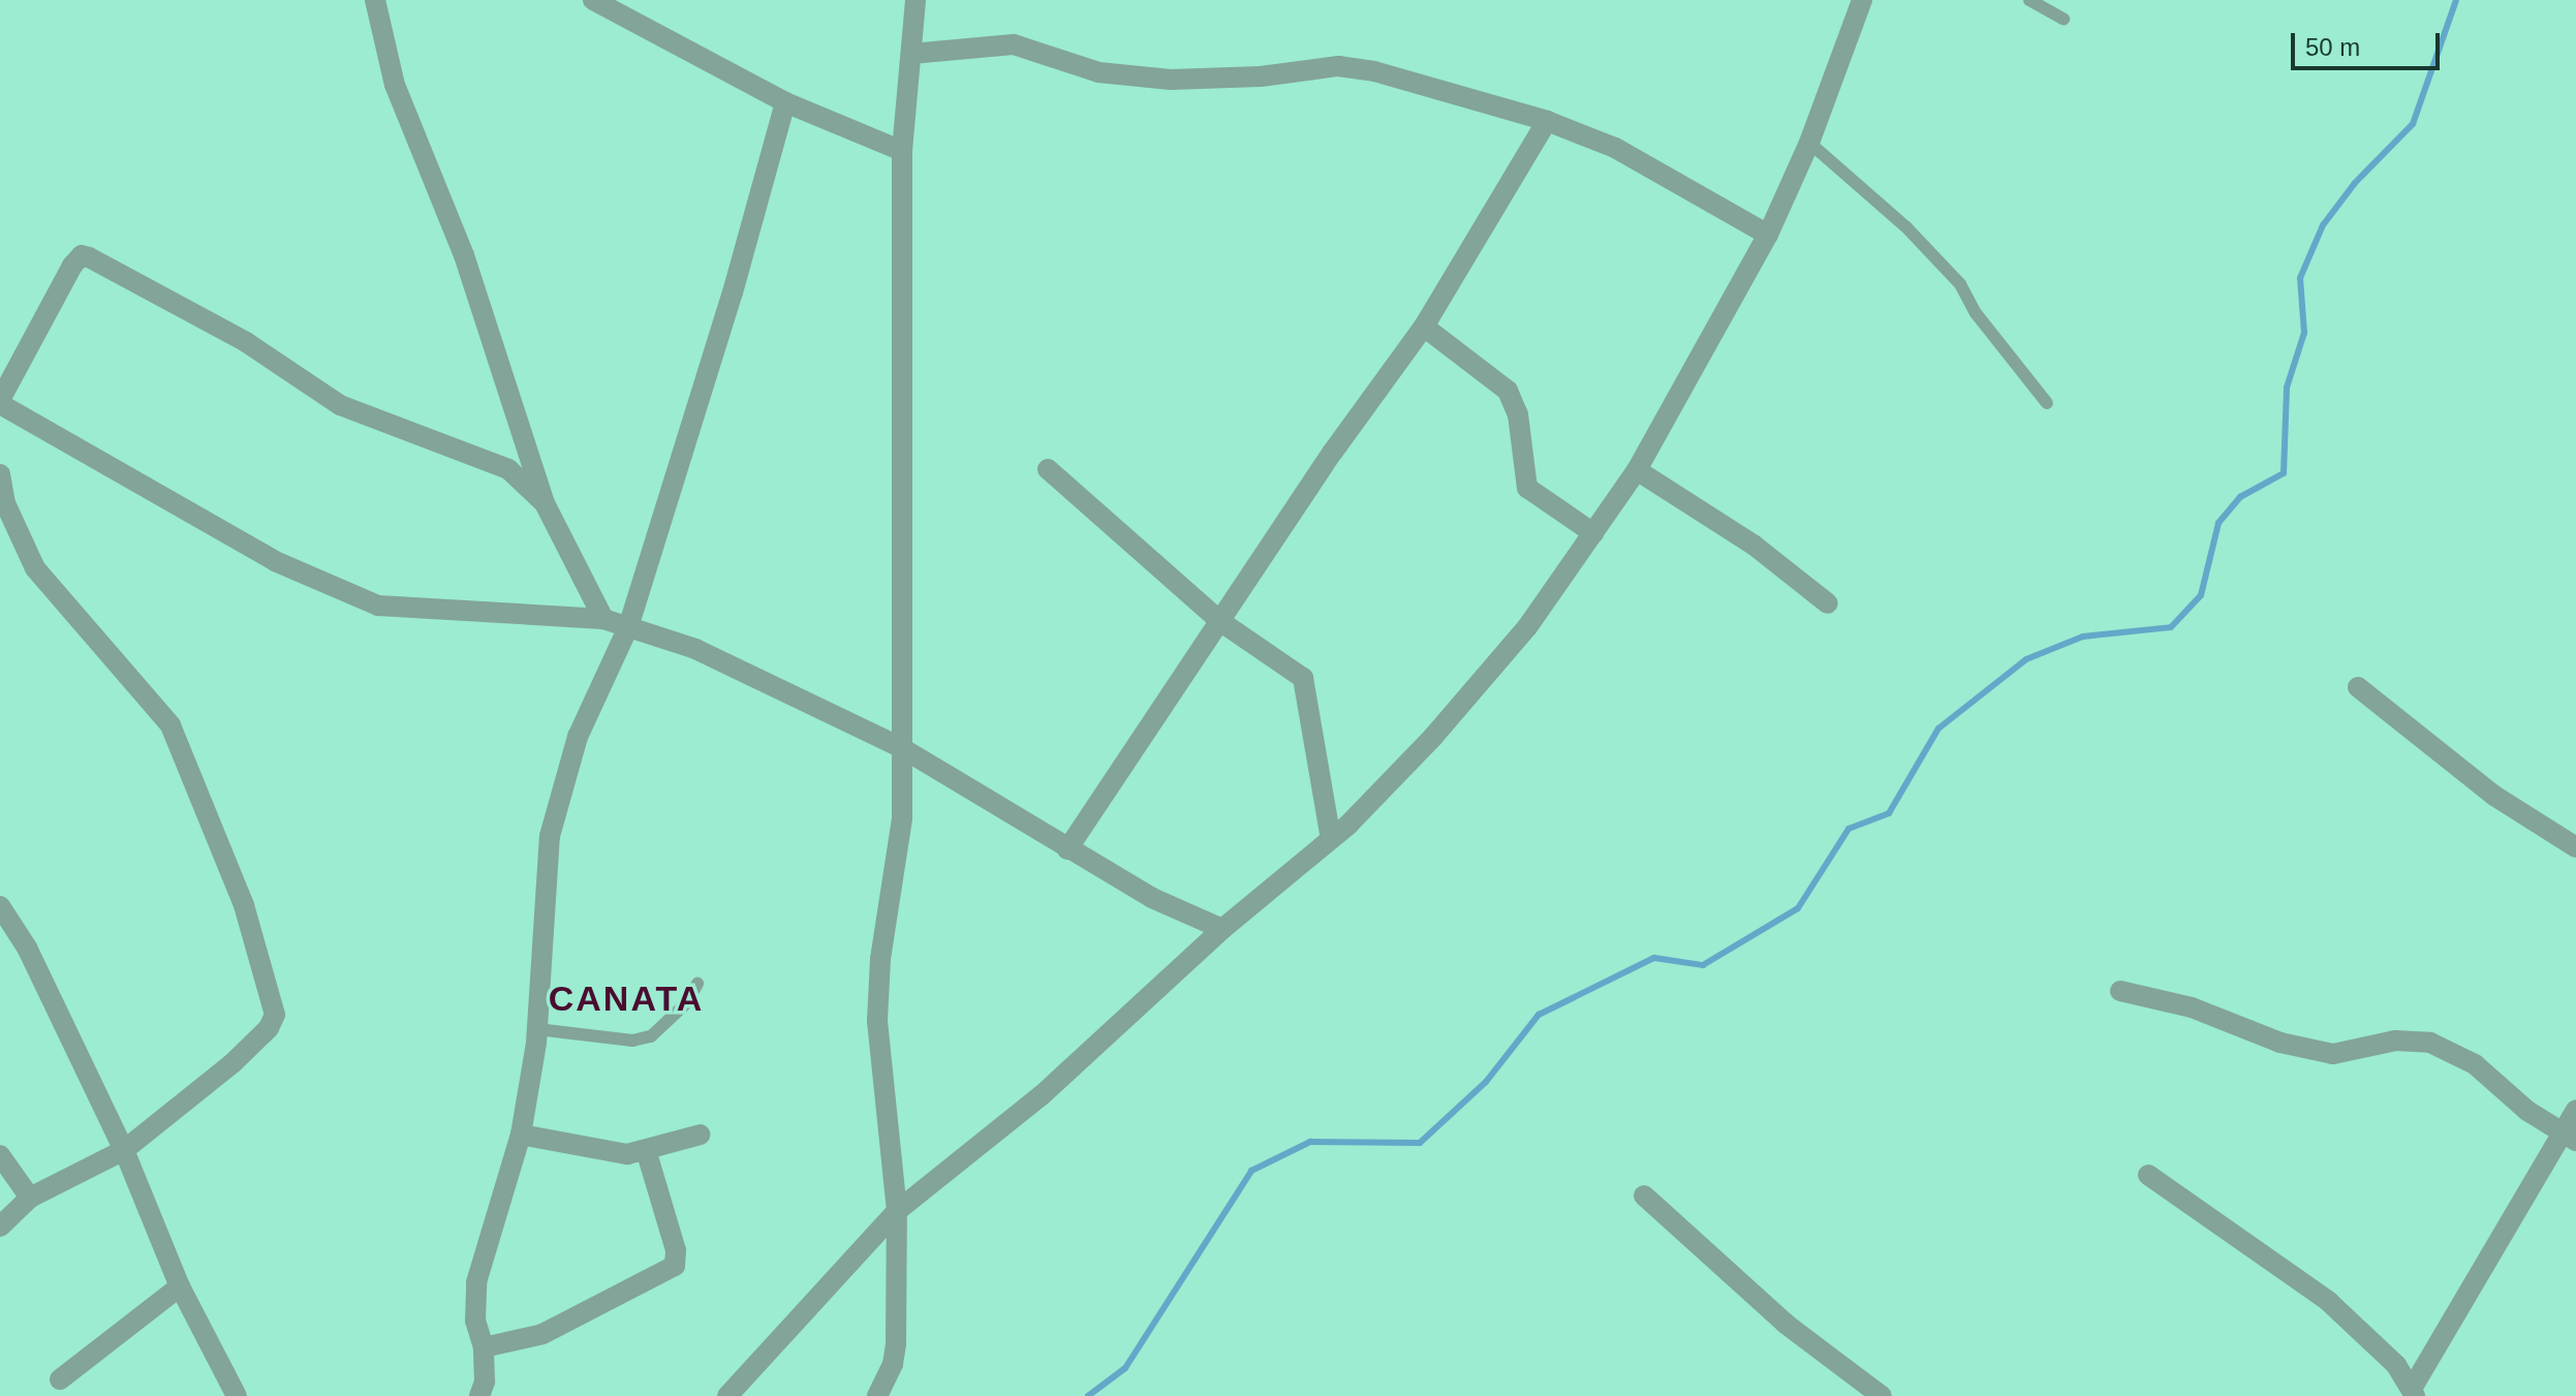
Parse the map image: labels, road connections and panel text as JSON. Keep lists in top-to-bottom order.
{
  "districts": ["CANATA"],
  "scale_bar": "50 m"
}
